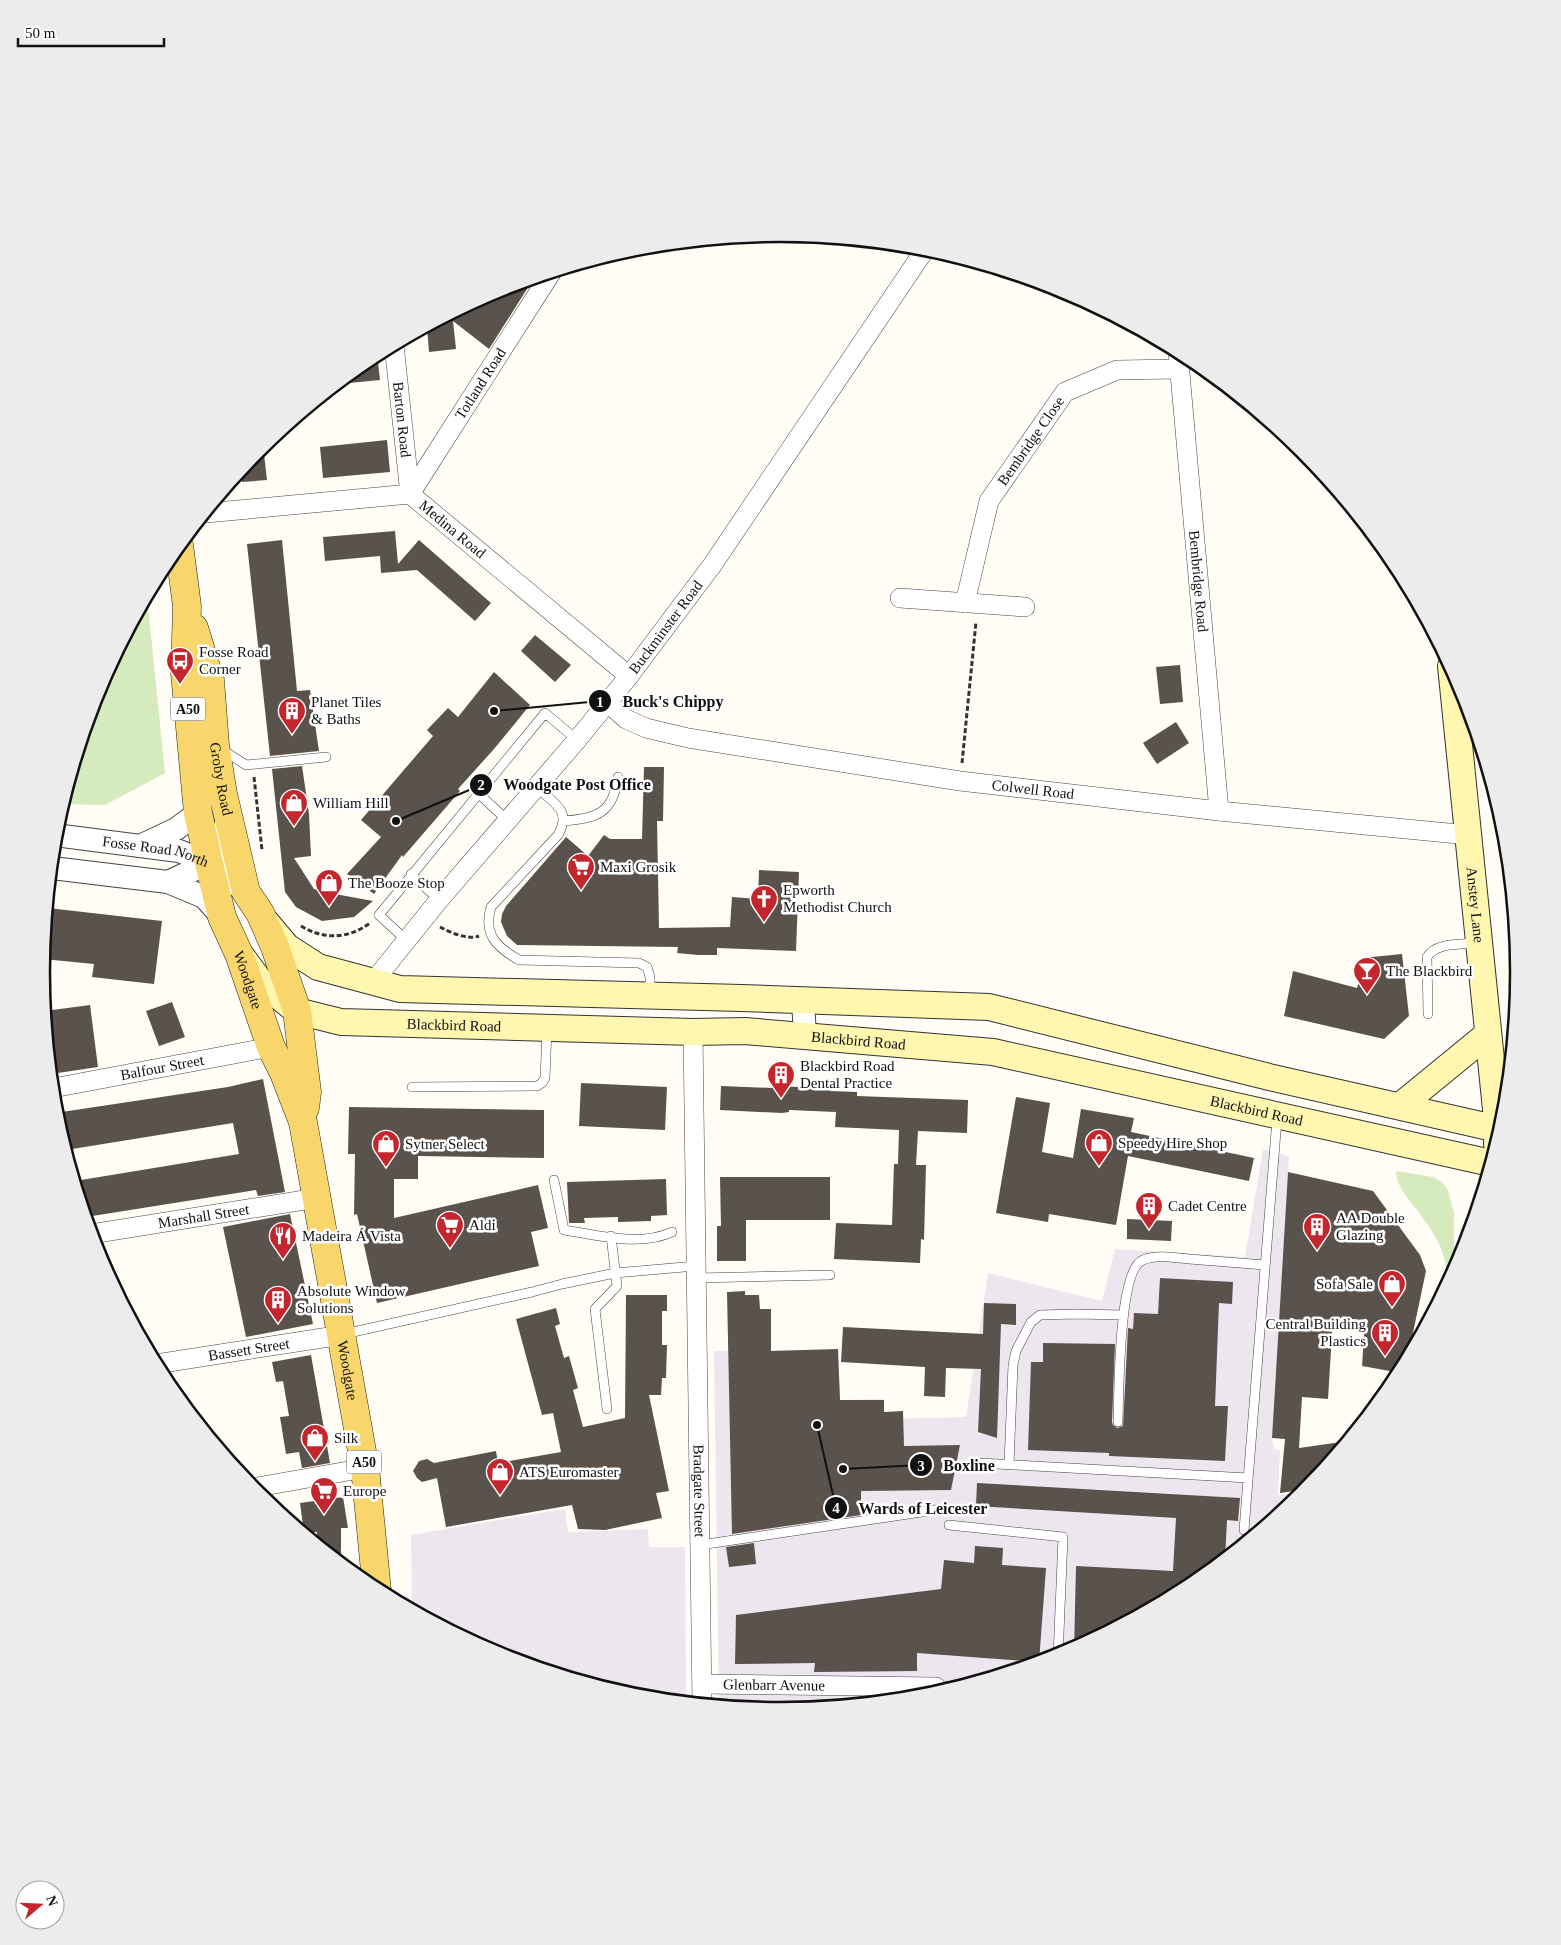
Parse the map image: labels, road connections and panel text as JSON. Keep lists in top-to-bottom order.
{
  "streets": {
    "main road": [
      "A50",
      "Groby Road",
      "Anstey Lane",
      "Woodgate",
      "Blackbird Road"
    ],
    "street": [
      "Totland Road",
      "Barton Road",
      "Bembridge Close",
      "Medina Road",
      "Bembridge Road",
      "Buckminster Road",
      "Colwell Road",
      "Fosse Road North",
      "Balfour Street",
      "Marshall Street",
      "Bassett Street",
      "Bradgate Street",
      "Glenbarr Avenue"
    ]
  },
  "crossings": [
    ["Totland Road", "Barton Road"],
    ["Totland Road", "Medina Road"],
    ["Barton Road", "Medina Road"],
    ["Bembridge Close", "Bembridge Road"],
    ["Medina Road", "Buckminster Road"],
    ["Bembridge Road", "Colwell Road"],
    ["Buckminster Road", "Colwell Road"],
    ["Groby Road", "Fosse Road North"],
    ["Groby Road", "Woodgate"],
    ["Colwell Road", "Anstey Lane"],
    ["Fosse Road North", "Woodgate"],
    ["Woodgate", "Blackbird Road"],
    ["Woodgate", "Balfour Street"],
    ["Woodgate", "Marshall Street"],
    ["Woodgate", "Bassett Street"],
    ["Blackbird Road", "Bradgate Street"],
    ["Bradgate Street", "Glenbarr Avenue"]
  ],
  "places": {
    "bus stop": ["Fosse Road Corner"],
    "other": [
      "Buck's Chippy",
      "Woodgate Post Office",
      "Wards of Leicester",
      "Boxline"
    ],
    "building": [
      "Planet Tiles & Baths",
      "Blackbird Road Dental Practice",
      "Cadet Centre",
      "AA Double Glazing",
      "Absolute Window Solutions",
      "Central Building Plastics"
    ],
    "shop": [
      "William Hill",
      "The Booze Stop",
      "Speedy Hire Shop",
      "Sytner Select",
      "Sofa Sale",
      "Silk",
      "ATS Euromaster"
    ],
    "supermarket": ["Maxi Grosik", "Aldi", "Europe"],
    "church": ["Epworth Methodist Church"],
    "bar": ["The Blackbird"],
    "restaurant": ["Madeira Á Vista"]
  },
  "scale_bar": "50 m",
  "north": "right"
}
